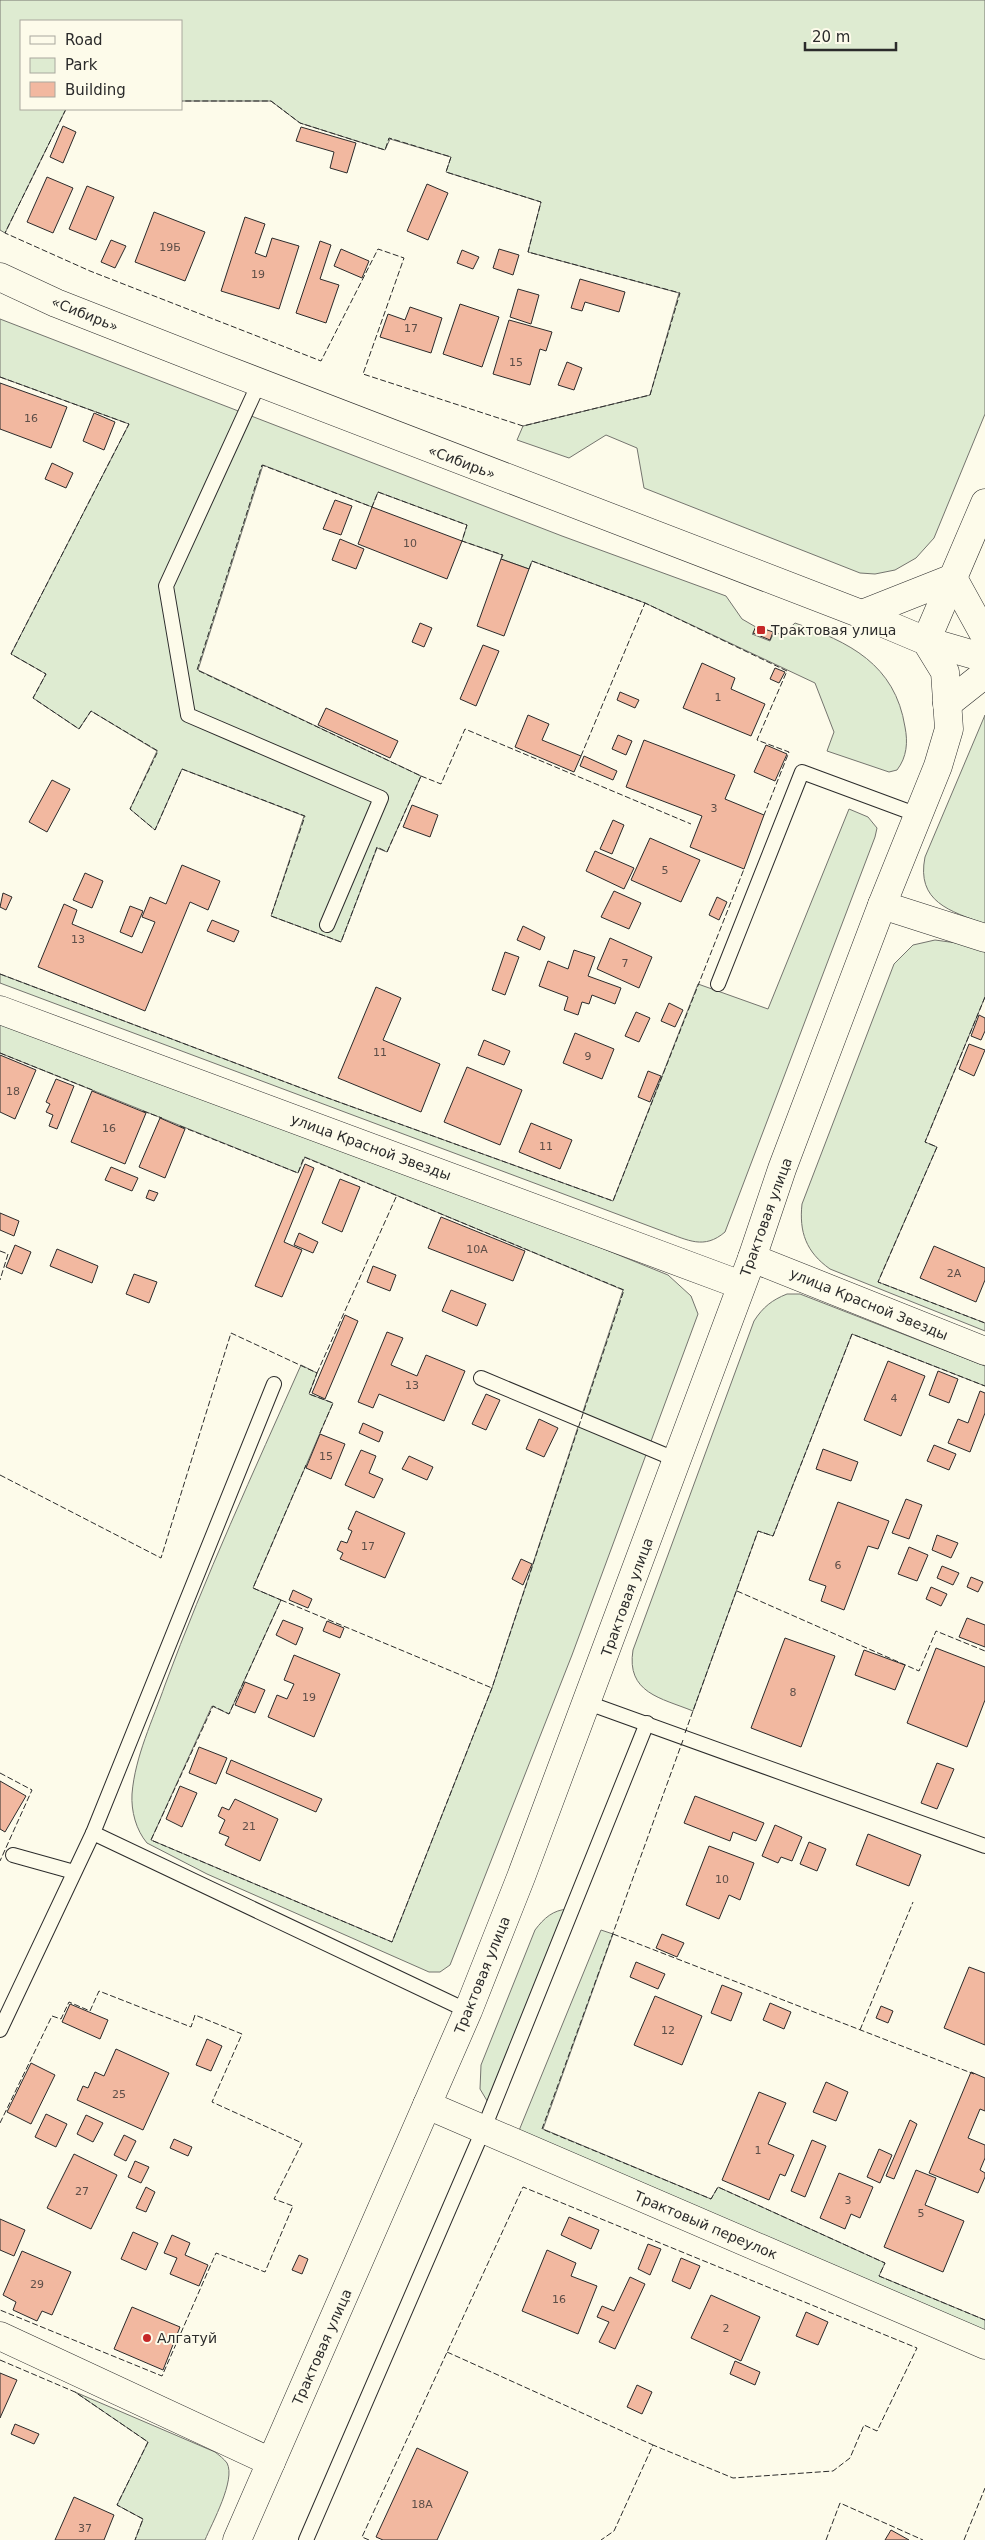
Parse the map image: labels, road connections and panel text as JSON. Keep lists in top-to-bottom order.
{
  "streets": {
    "main road": [
      "«Сибирь»",
      "улица Красной Звезды",
      "Трактовая улица",
      "Трактовый переулок"
    ]
  },
  "crossings": [
    ["«Сибирь»", "Трактовая улица"],
    ["улица Красной Звезды", "Трактовая улица"],
    ["Трактовая улица", "Трактовый переулок"]
  ],
  "places": {
    "transit": ["Трактовая улица"],
    "other": ["Алгатуй"]
  },
  "house_numbers": [
    "19Б",
    "19",
    "17",
    "15",
    "16",
    "10",
    "1",
    "3",
    "5",
    "13",
    "7",
    "11",
    "9",
    "18",
    "16",
    "11",
    "10А",
    "2А",
    "13",
    "4",
    "15",
    "17",
    "6",
    "8",
    "19",
    "21",
    "10",
    "12",
    "25",
    "1",
    "27",
    "3",
    "5",
    "29",
    "16",
    "2",
    "18А",
    "37"
  ],
  "legend": ["Road", "Park", "Building"],
  "scale_bar": "20 m"
}
